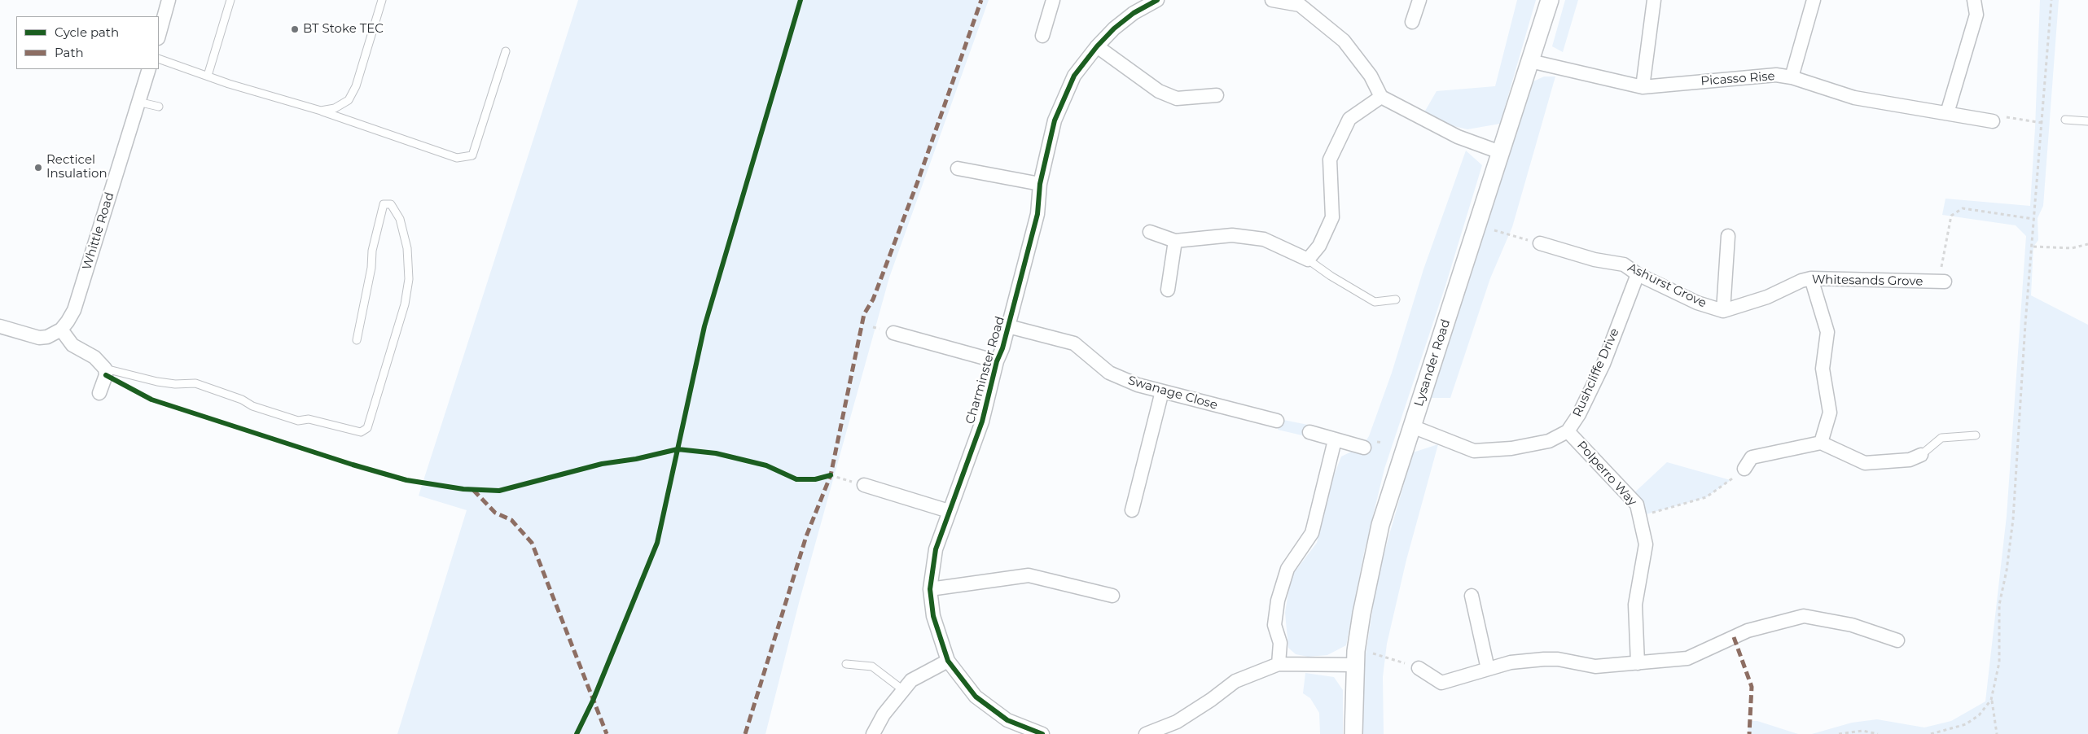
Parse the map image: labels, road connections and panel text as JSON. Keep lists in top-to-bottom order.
{
  "streets": {
    "street": [
      "Picasso Rise",
      "Whittle Road",
      "Whitesands Grove",
      "Ashurst Grove",
      "Lysander Road",
      "Charminster Road",
      "Rushcliffe Drive",
      "Swanage Close",
      "Polperro Way"
    ]
  },
  "crossings": [
    ["Picasso Rise", "Lysander Road"],
    ["Whitesands Grove", "Ashurst Grove"],
    ["Ashurst Grove", "Rushcliffe Drive"],
    ["Lysander Road", "Rushcliffe Drive"],
    ["Charminster Road", "Swanage Close"],
    ["Rushcliffe Drive", "Polperro Way"]
  ],
  "places": ["BT Stoke TEC", "Recticel Insulation"],
  "legend": ["Cycle path", "Path"]
}
